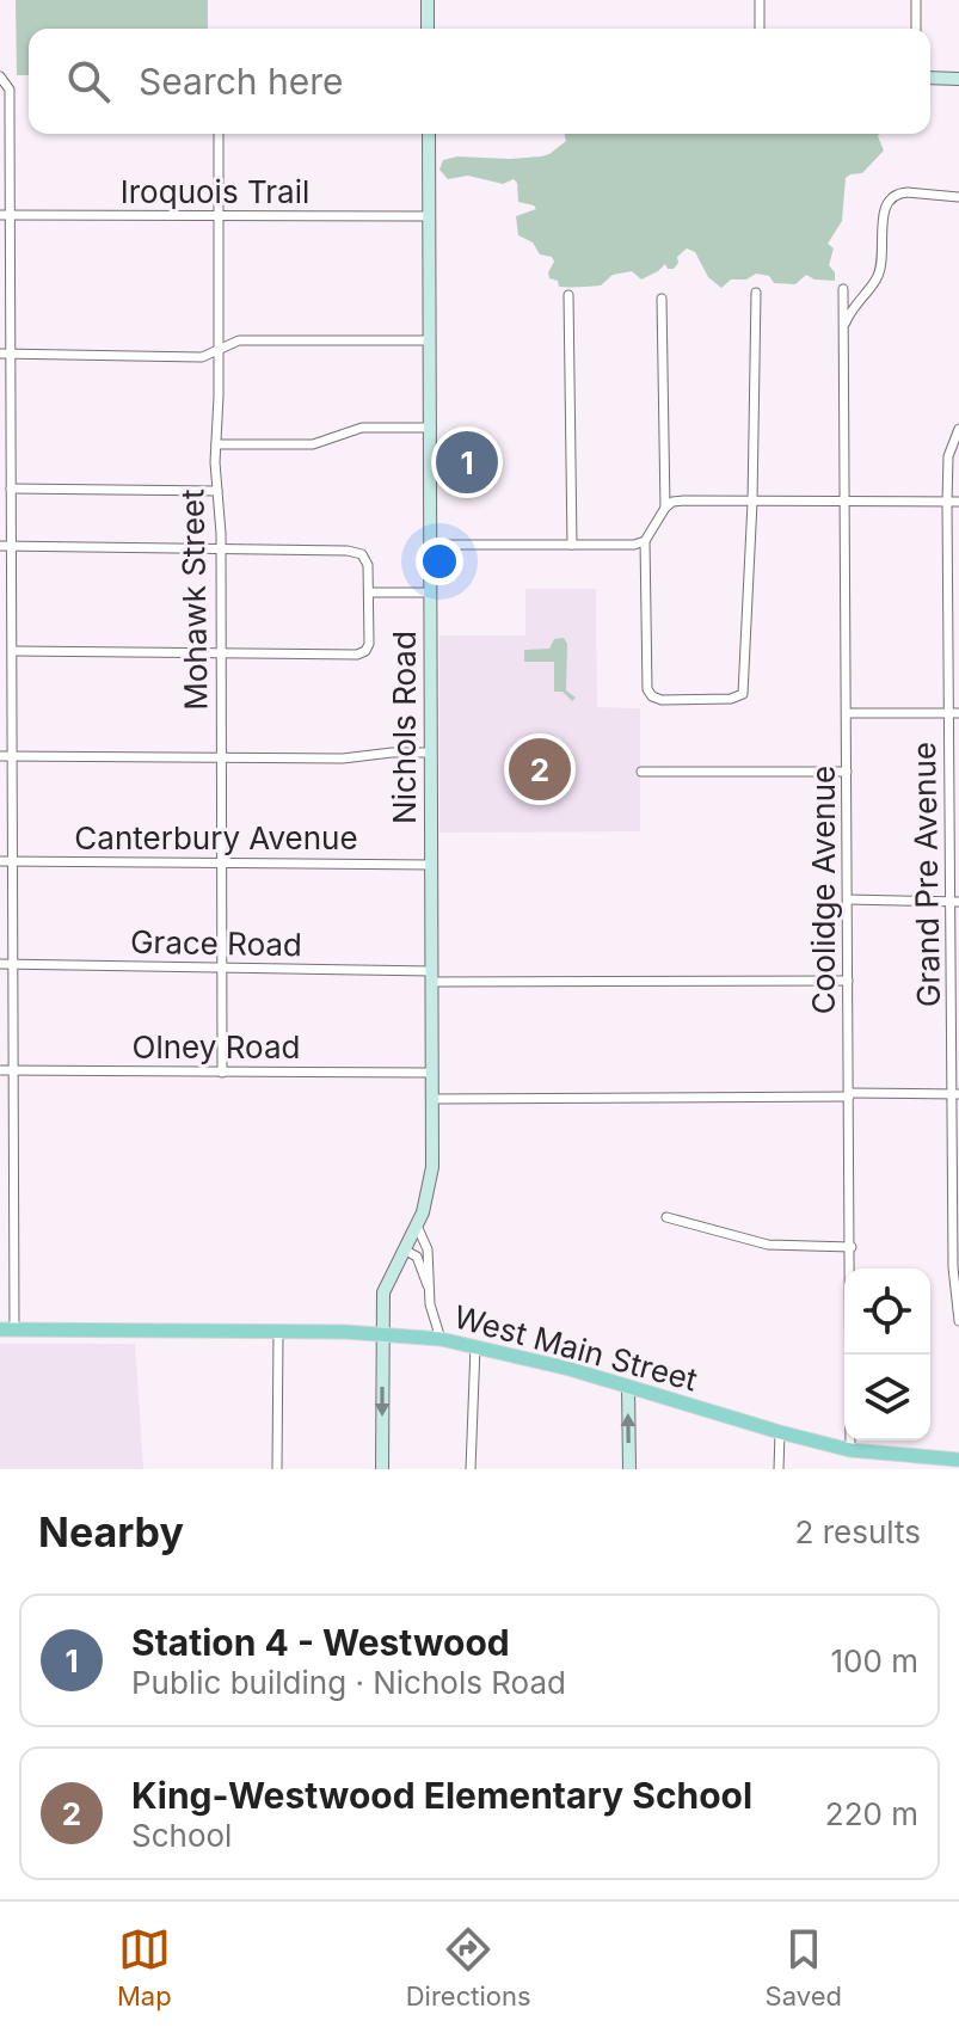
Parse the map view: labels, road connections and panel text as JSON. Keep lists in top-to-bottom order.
{
  "streets": {
    "main road": ["West Main Street"],
    "street": [
      "Iroquois Trail",
      "Mohawk Street",
      "Nichols Road",
      "Canterbury Avenue",
      "Grand Pre Avenue",
      "Coolidge Avenue",
      "Grace Road",
      "Olney Road"
    ]
  },
  "crossings": [
    ["Iroquois Trail", "Mohawk Street"],
    ["Iroquois Trail", "Nichols Road"],
    ["Mohawk Street", "Canterbury Avenue"],
    ["Mohawk Street", "Grace Road"],
    ["Mohawk Street", "Olney Road"],
    ["Nichols Road", "Canterbury Avenue"],
    ["Nichols Road", "Grace Road"],
    ["Nichols Road", "Olney Road"],
    ["Nichols Road", "West Main Street"],
    ["Coolidge Avenue", "Grace Road"],
    ["Coolidge Avenue", "West Main Street"]
  ],
  "page": {
    "search": "Search here",
    "pins": ["1", "2"],
    "heading": ["Nearby", "2 results"],
    "list": [
      {
        "mark": "1",
        "name": "Station 4 - Westwood",
        "note": "Public building · Nichols Road",
        "value": "100 m"
      },
      {
        "mark": "2",
        "name": "King-Westwood Elementary School",
        "note": "School",
        "value": "220 m"
      }
    ],
    "nav": ["Map", "Directions", "Saved"]
  }
}
